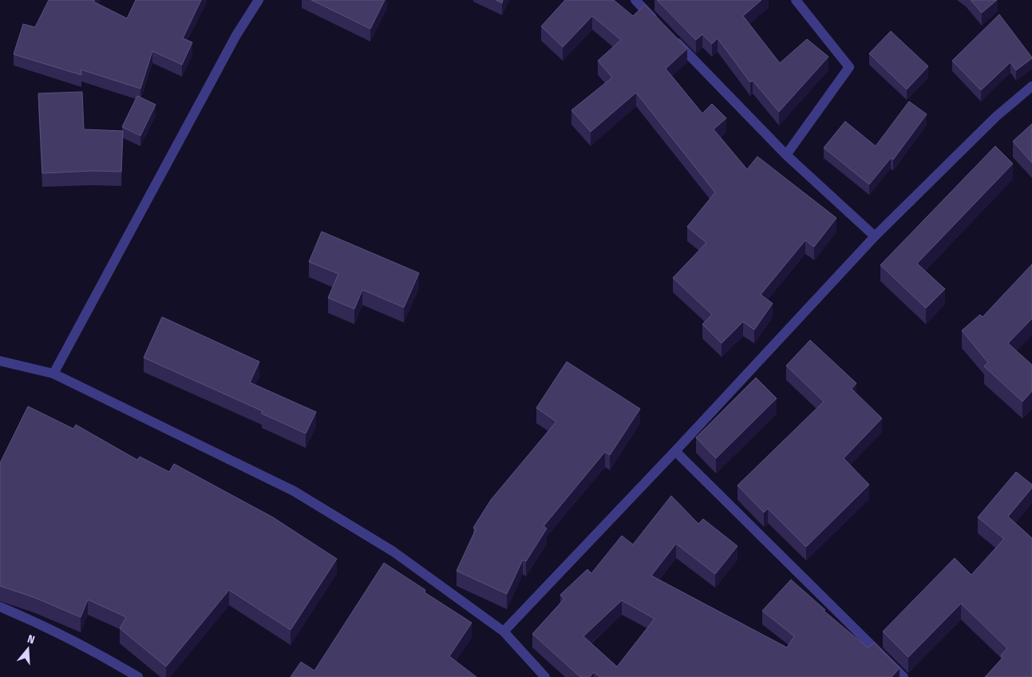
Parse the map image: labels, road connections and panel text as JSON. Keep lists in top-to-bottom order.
{
  "north": "top"
}
